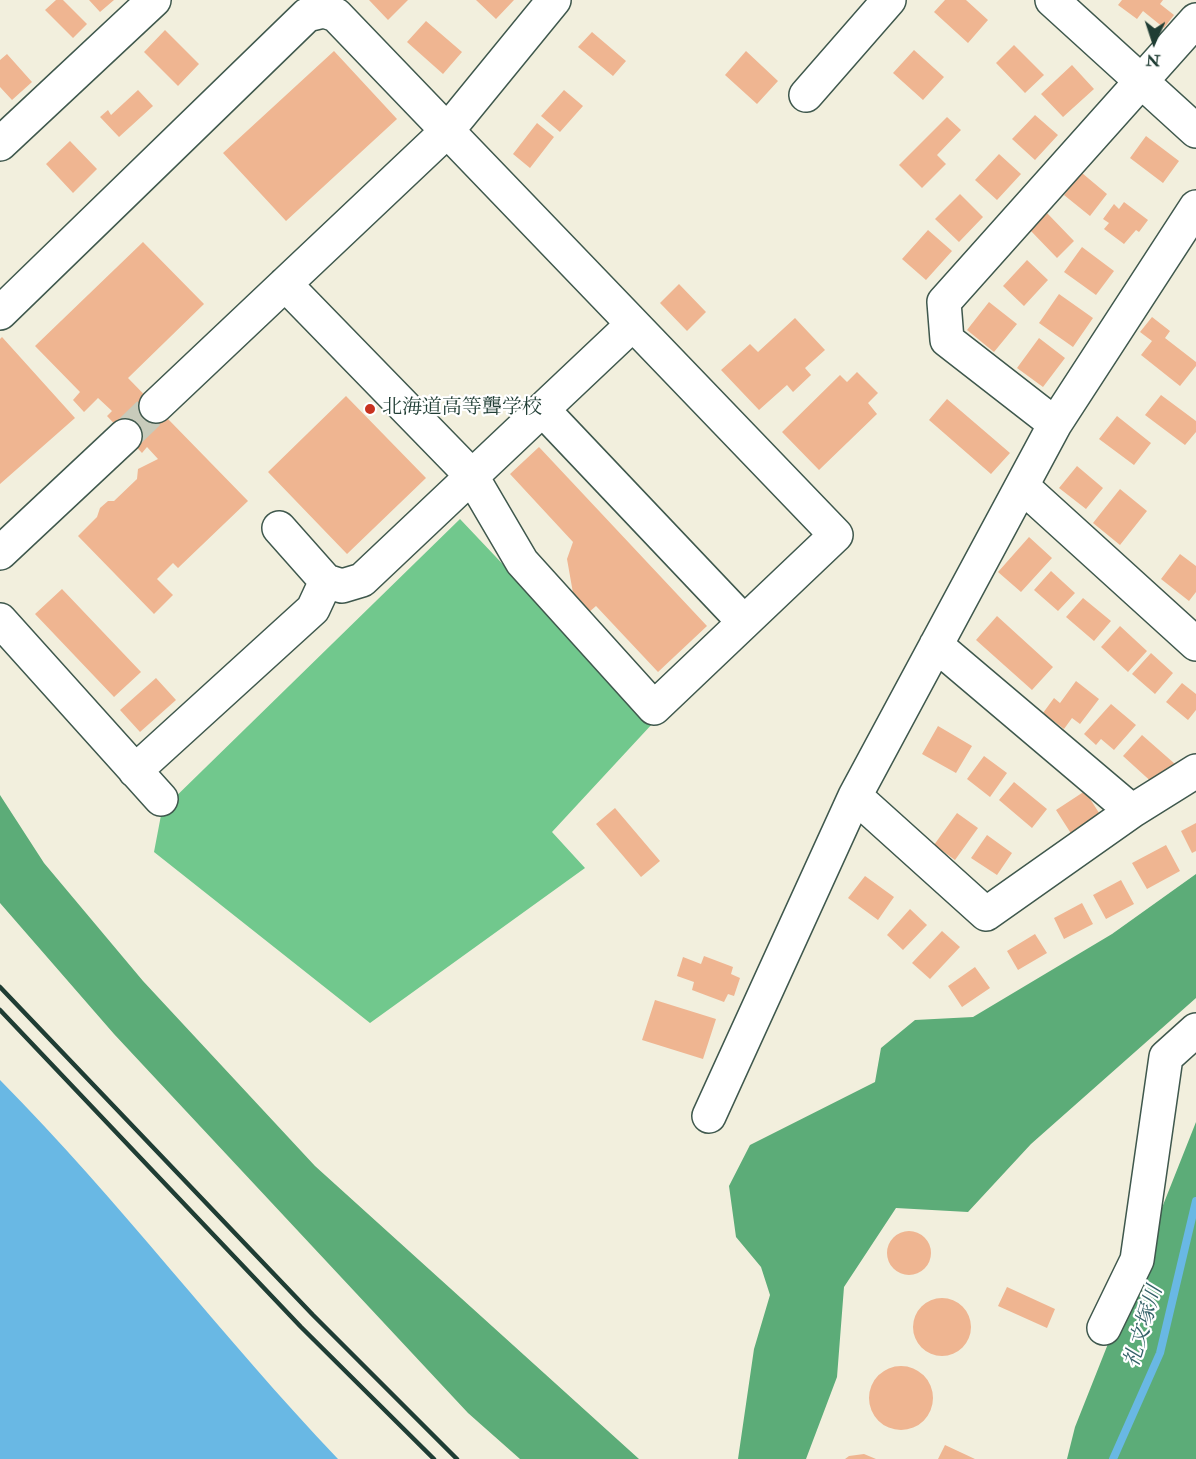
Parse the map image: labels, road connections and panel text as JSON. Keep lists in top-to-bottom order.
{
  "water": ["礼文塚川"],
  "places": ["北海道高等聾学校"],
  "north": "bottom"
}
